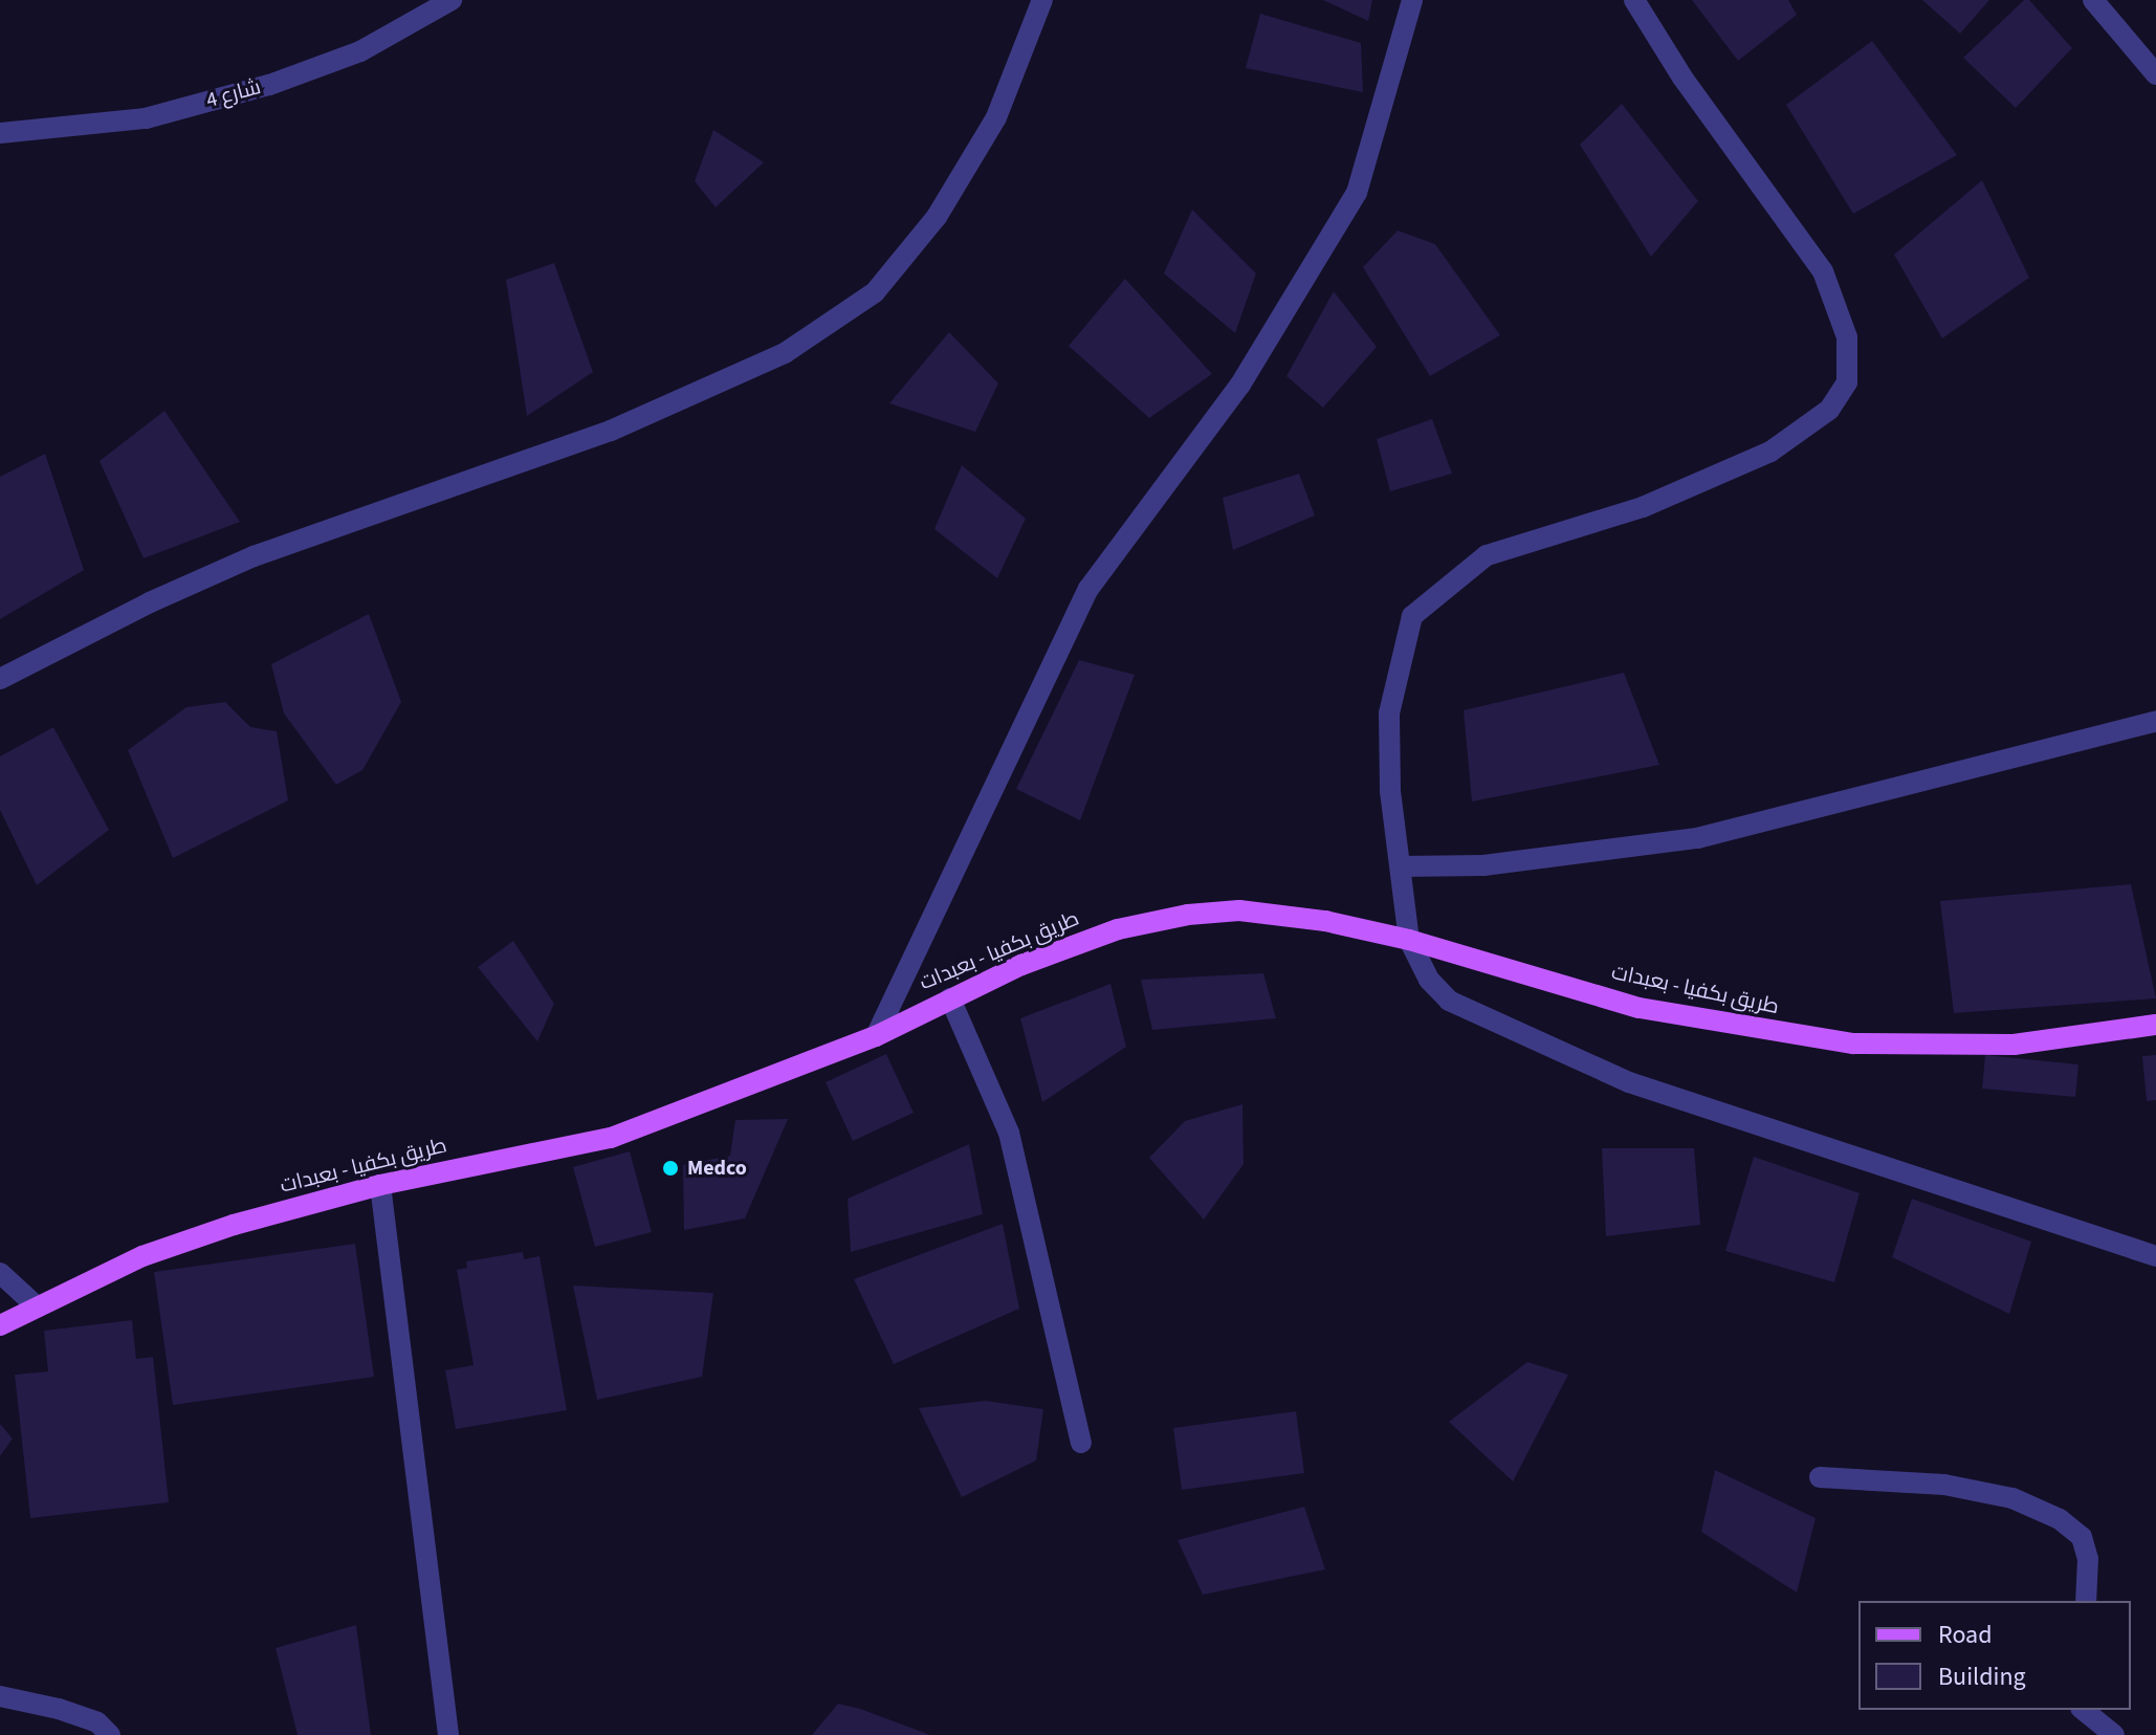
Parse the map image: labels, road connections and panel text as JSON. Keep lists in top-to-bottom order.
{
  "streets": {
    "main road": ["طريق بكفيا - بعبدات"],
    "street": ["شارع 4"]
  },
  "places": ["Medco"],
  "legend": ["Road", "Building"]
}
